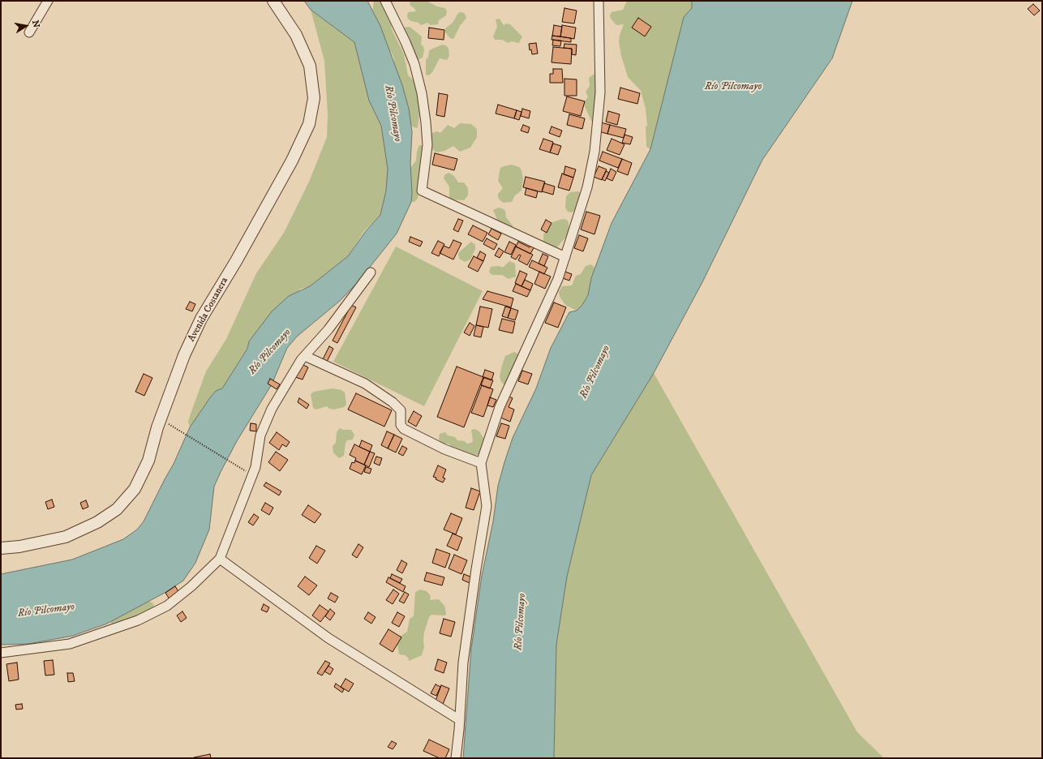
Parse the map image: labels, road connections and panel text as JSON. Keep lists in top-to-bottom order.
{
  "streets": {
    "street": ["Avenida Costanera"]
  },
  "water": ["Río Pilcomayo"],
  "north": "right"
}
